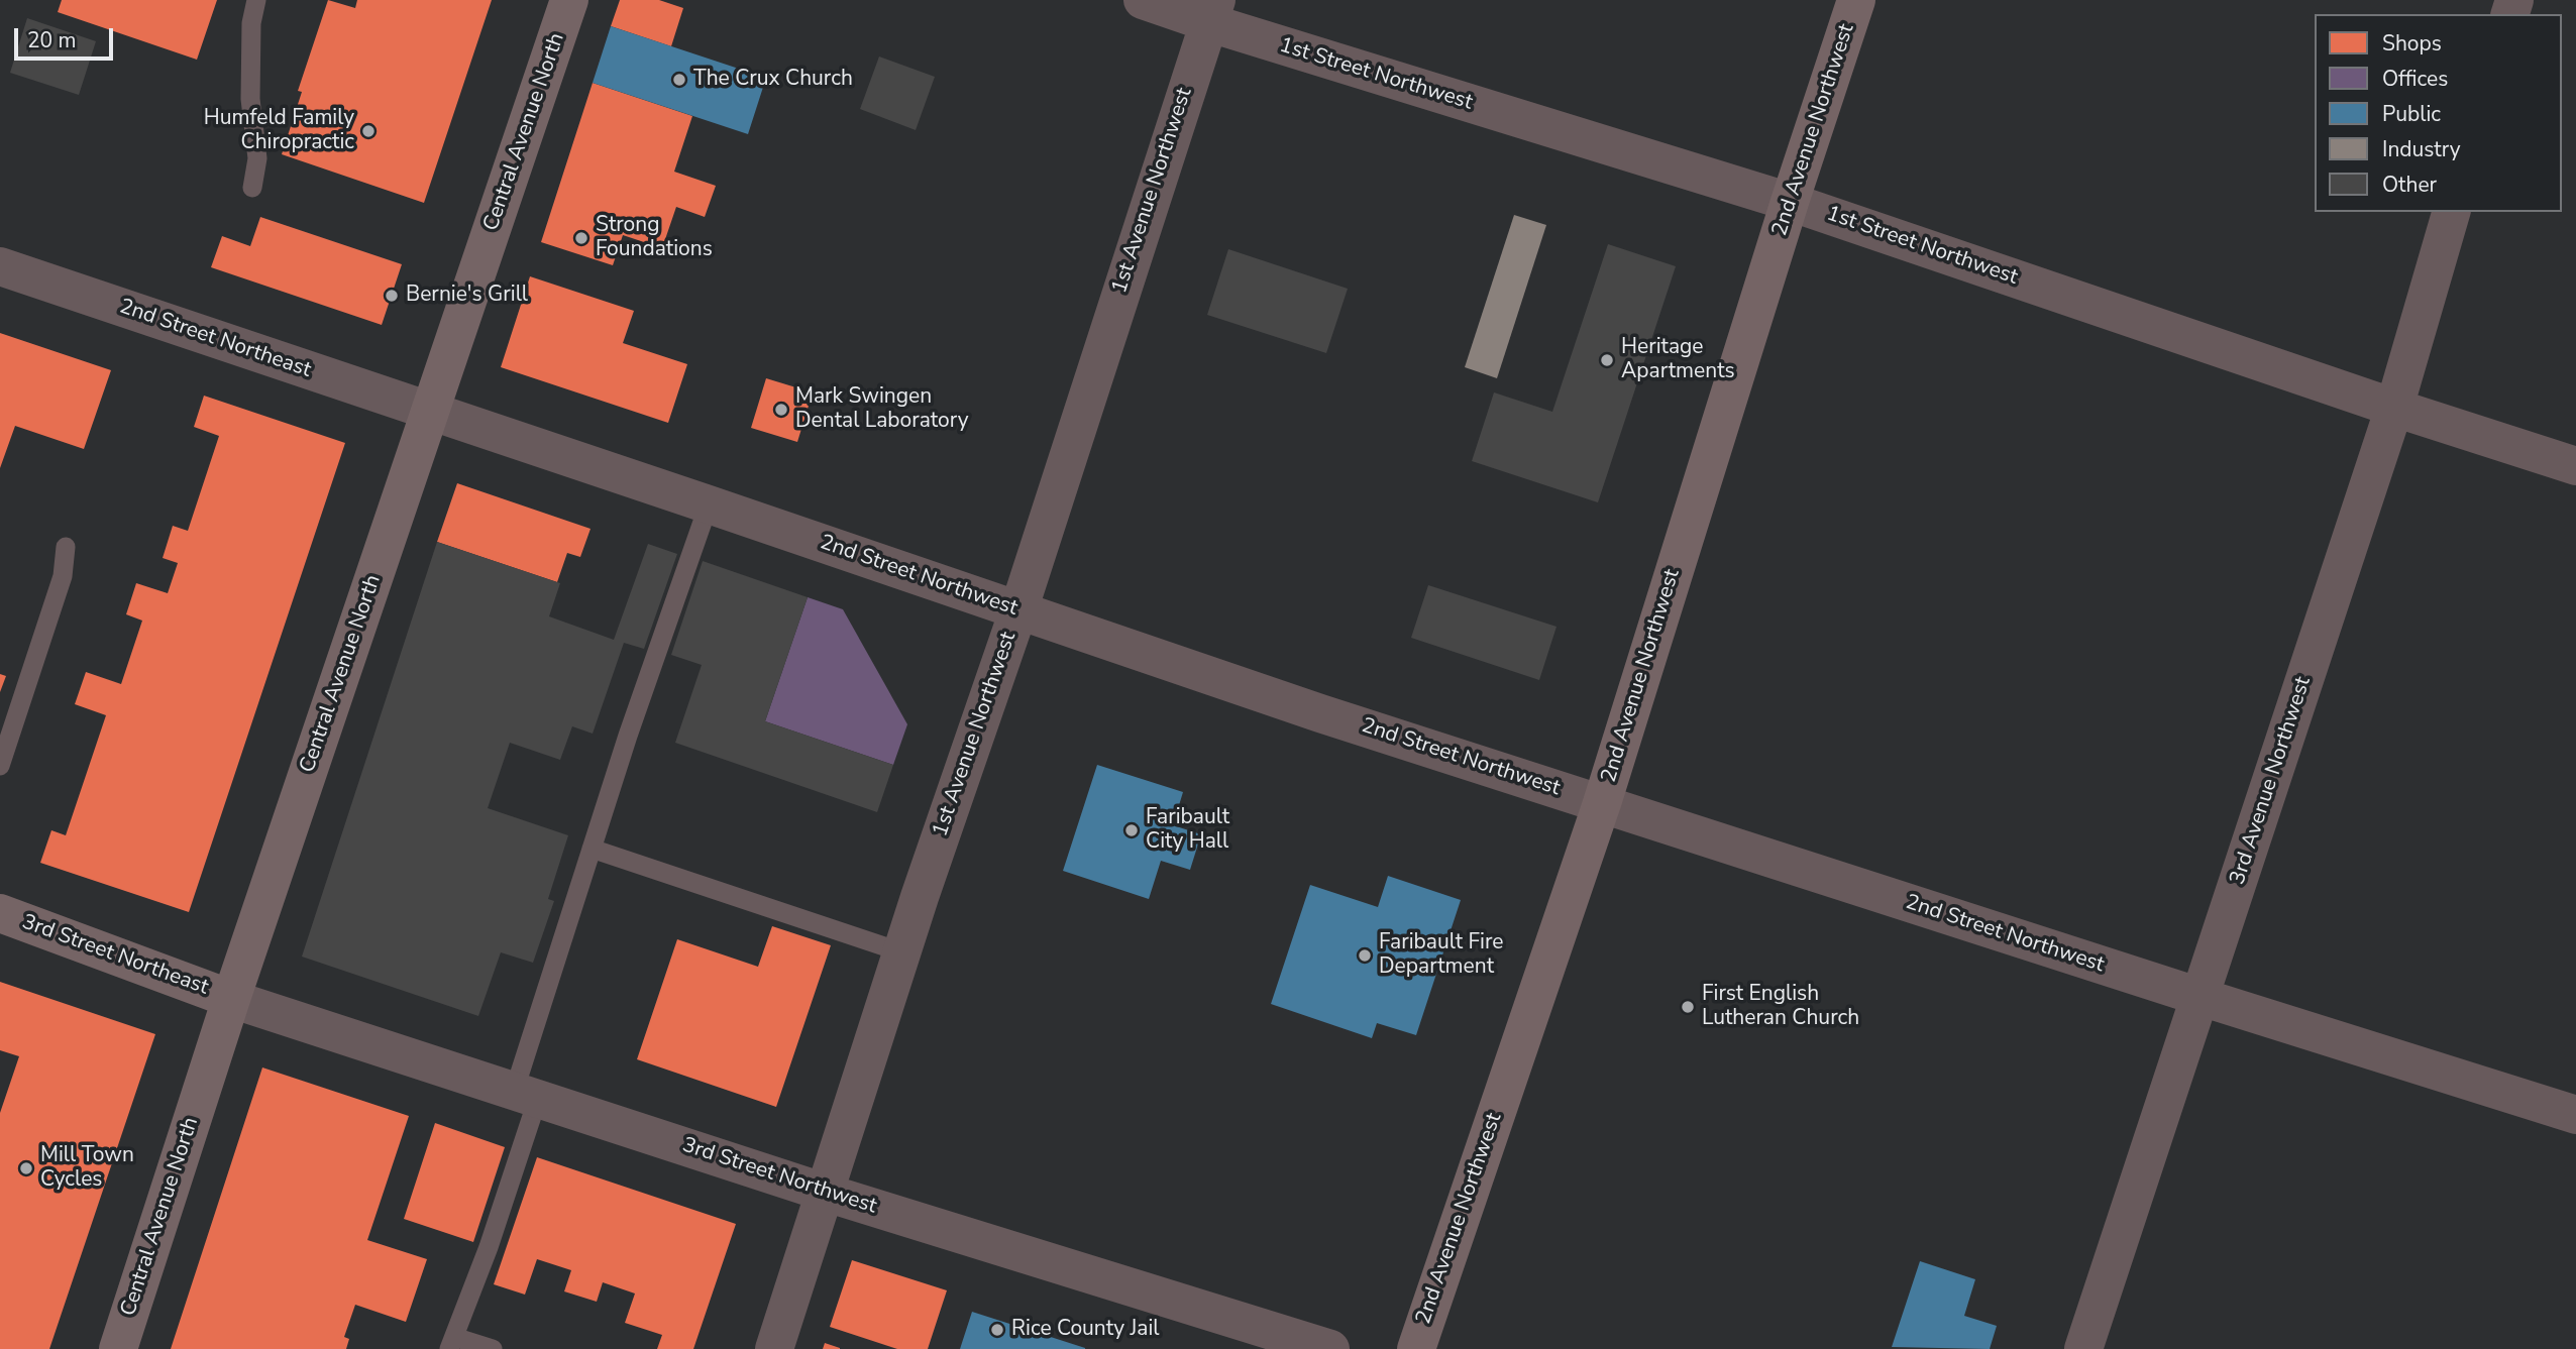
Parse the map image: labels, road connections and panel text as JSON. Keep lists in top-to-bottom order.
{
  "streets": {
    "street": [
      "1st Street Northwest",
      "2nd Avenue Northwest",
      "Central Avenue North",
      "1st Avenue Northwest",
      "2nd Street Northeast",
      "2nd Street Northwest",
      "3rd Avenue Northwest",
      "3rd Street Northeast",
      "3rd Street Northwest"
    ]
  },
  "crossings": [
    ["1st Street Northwest", "2nd Avenue Northwest"],
    ["1st Street Northwest", "1st Avenue Northwest"],
    ["1st Street Northwest", "3rd Avenue Northwest"],
    ["2nd Avenue Northwest", "2nd Street Northwest"],
    ["Central Avenue North", "2nd Street Northeast"],
    ["Central Avenue North", "2nd Street Northwest"],
    ["Central Avenue North", "3rd Street Northeast"],
    ["Central Avenue North", "3rd Street Northwest"],
    ["1st Avenue Northwest", "2nd Street Northwest"],
    ["1st Avenue Northwest", "3rd Street Northwest"],
    ["2nd Street Northeast", "2nd Street Northwest"],
    ["2nd Street Northwest", "3rd Avenue Northwest"],
    ["3rd Street Northeast", "3rd Street Northwest"]
  ],
  "places": [
    "The Crux Church",
    "Humfeld Family Chiropractic",
    "Strong Foundations",
    "Bernie's Grill",
    "Heritage Apartments",
    "Mark Swingen Dental Laboratory",
    "Faribault City Hall",
    "Faribault Fire Department",
    "First English Lutheran Church",
    "Mill Town Cycles",
    "Rice County Jail"
  ],
  "legend": [
    "Shops",
    "Offices",
    "Public",
    "Industry",
    "Other"
  ],
  "scale_bar": "20 m"
}
